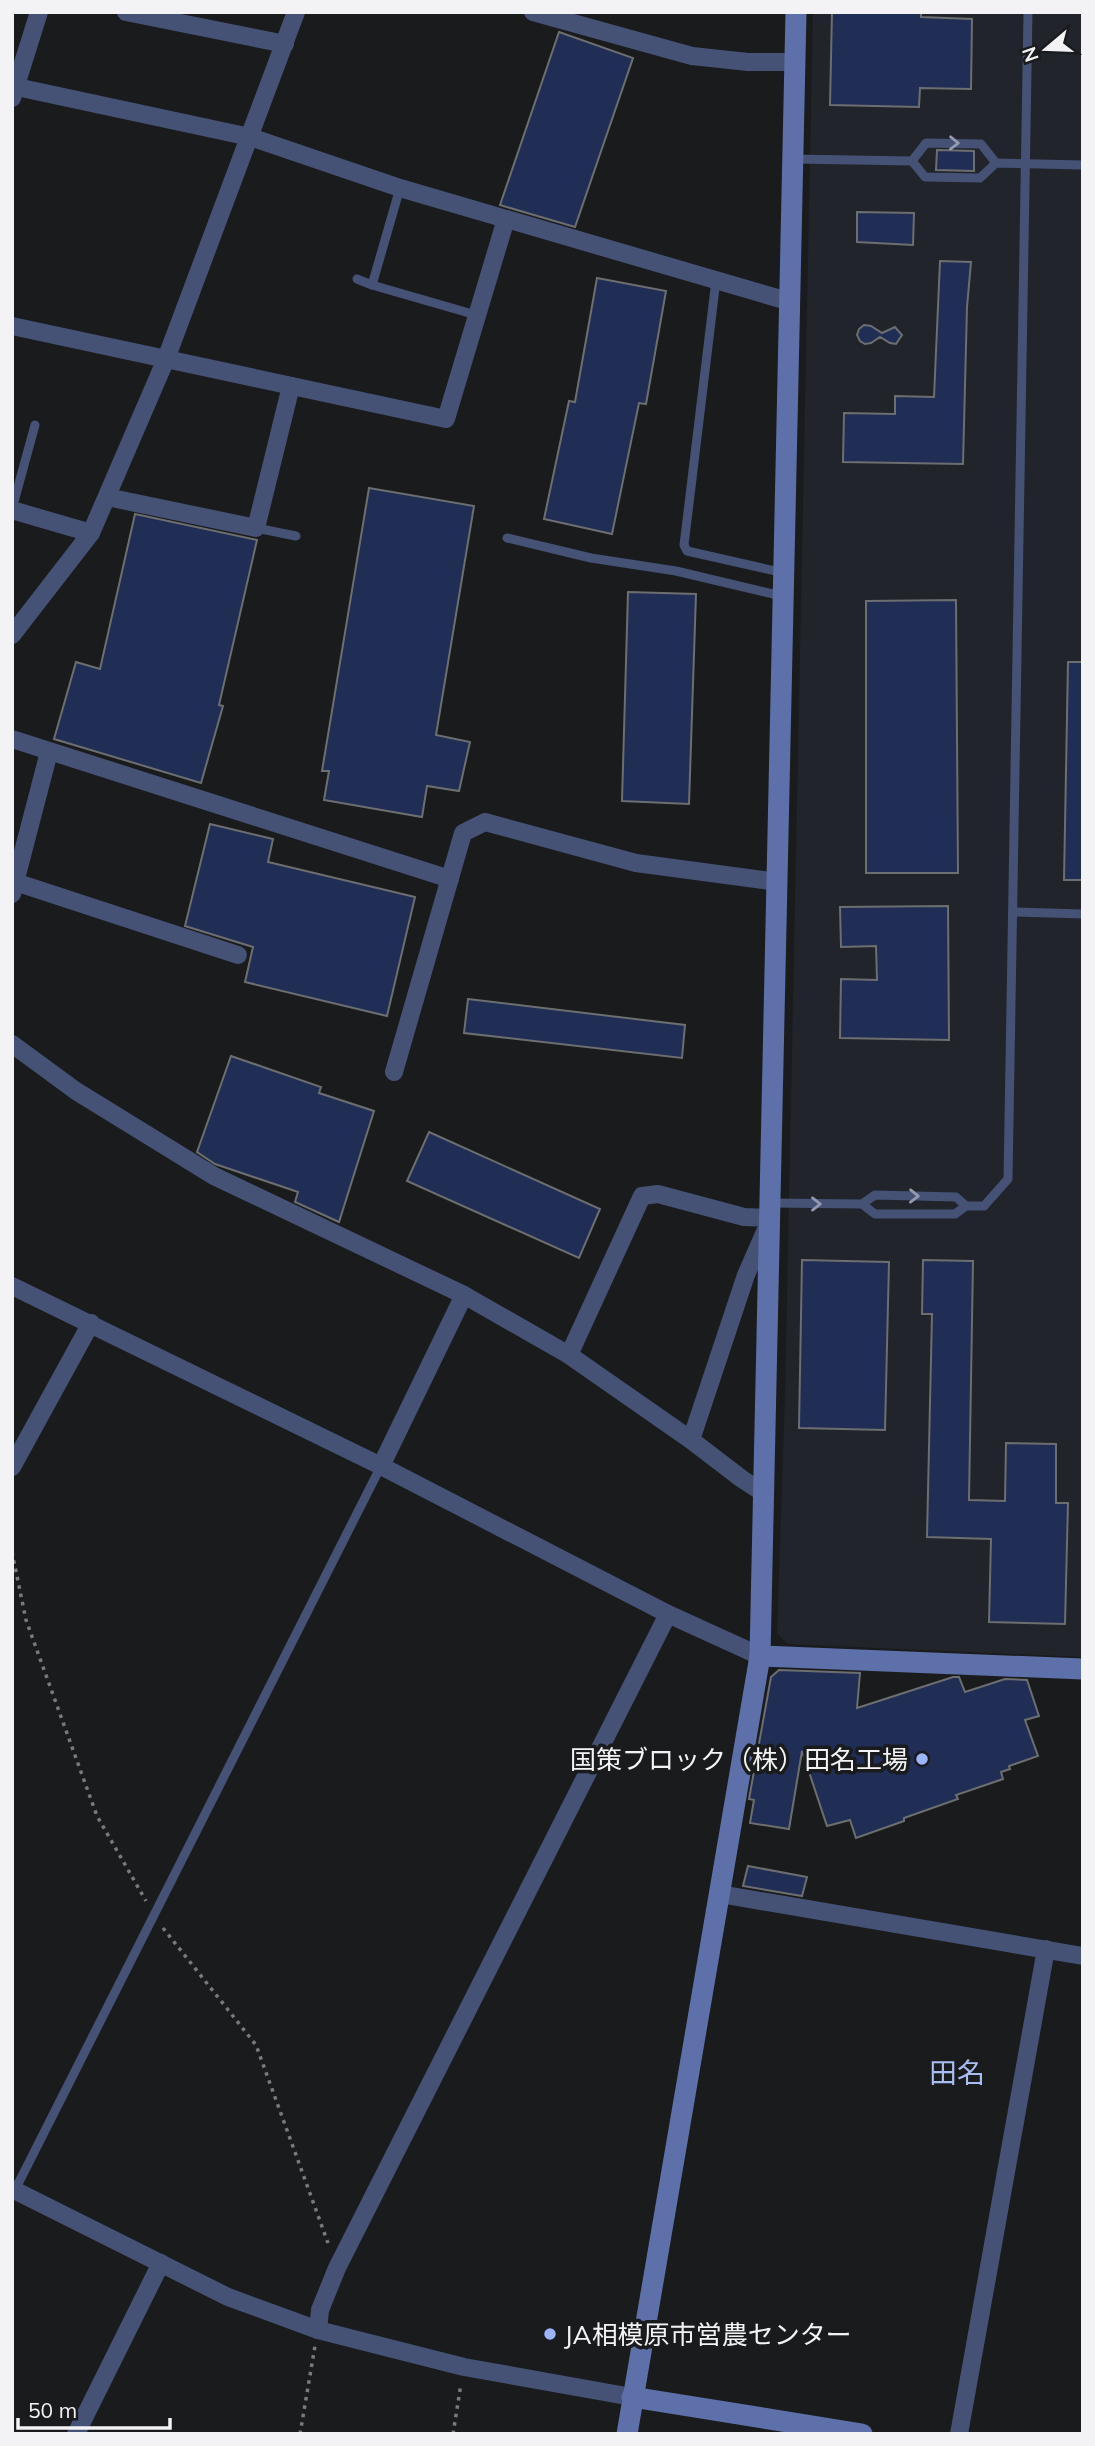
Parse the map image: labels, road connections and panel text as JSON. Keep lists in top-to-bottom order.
{
  "districts": ["田名"],
  "places": ["国策ブロック（株）田名工場", "JA相模原市営農センター"],
  "scale_bar": "50 m",
  "north": "left"
}
